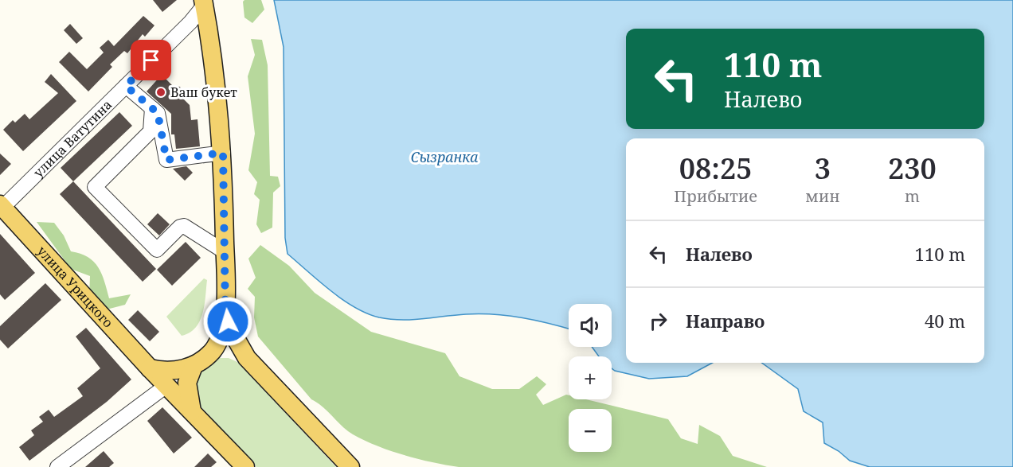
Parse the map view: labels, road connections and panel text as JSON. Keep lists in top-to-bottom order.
{
  "streets": {
    "main road": ["улица Урицкого"],
    "street": ["улица Ватутина"]
  },
  "crossings": [
    ["улица Ватутина", "улица Урицкого"]
  ],
  "water": ["Сызранка"],
  "places": ["Ваш букет"],
  "page": {
    "turn": ["110 m", "Налево"],
    "eta": [
      "08:25",
      "Прибытие",
      "3",
      "мин",
      "230",
      "m"
    ],
    "list": [
      {
        "name": "Налево",
        "value": "110 m"
      },
      {
        "name": "Направо",
        "value": "40 m"
      }
    ],
    "map_buttons": ["+", "−"]
  }
}
